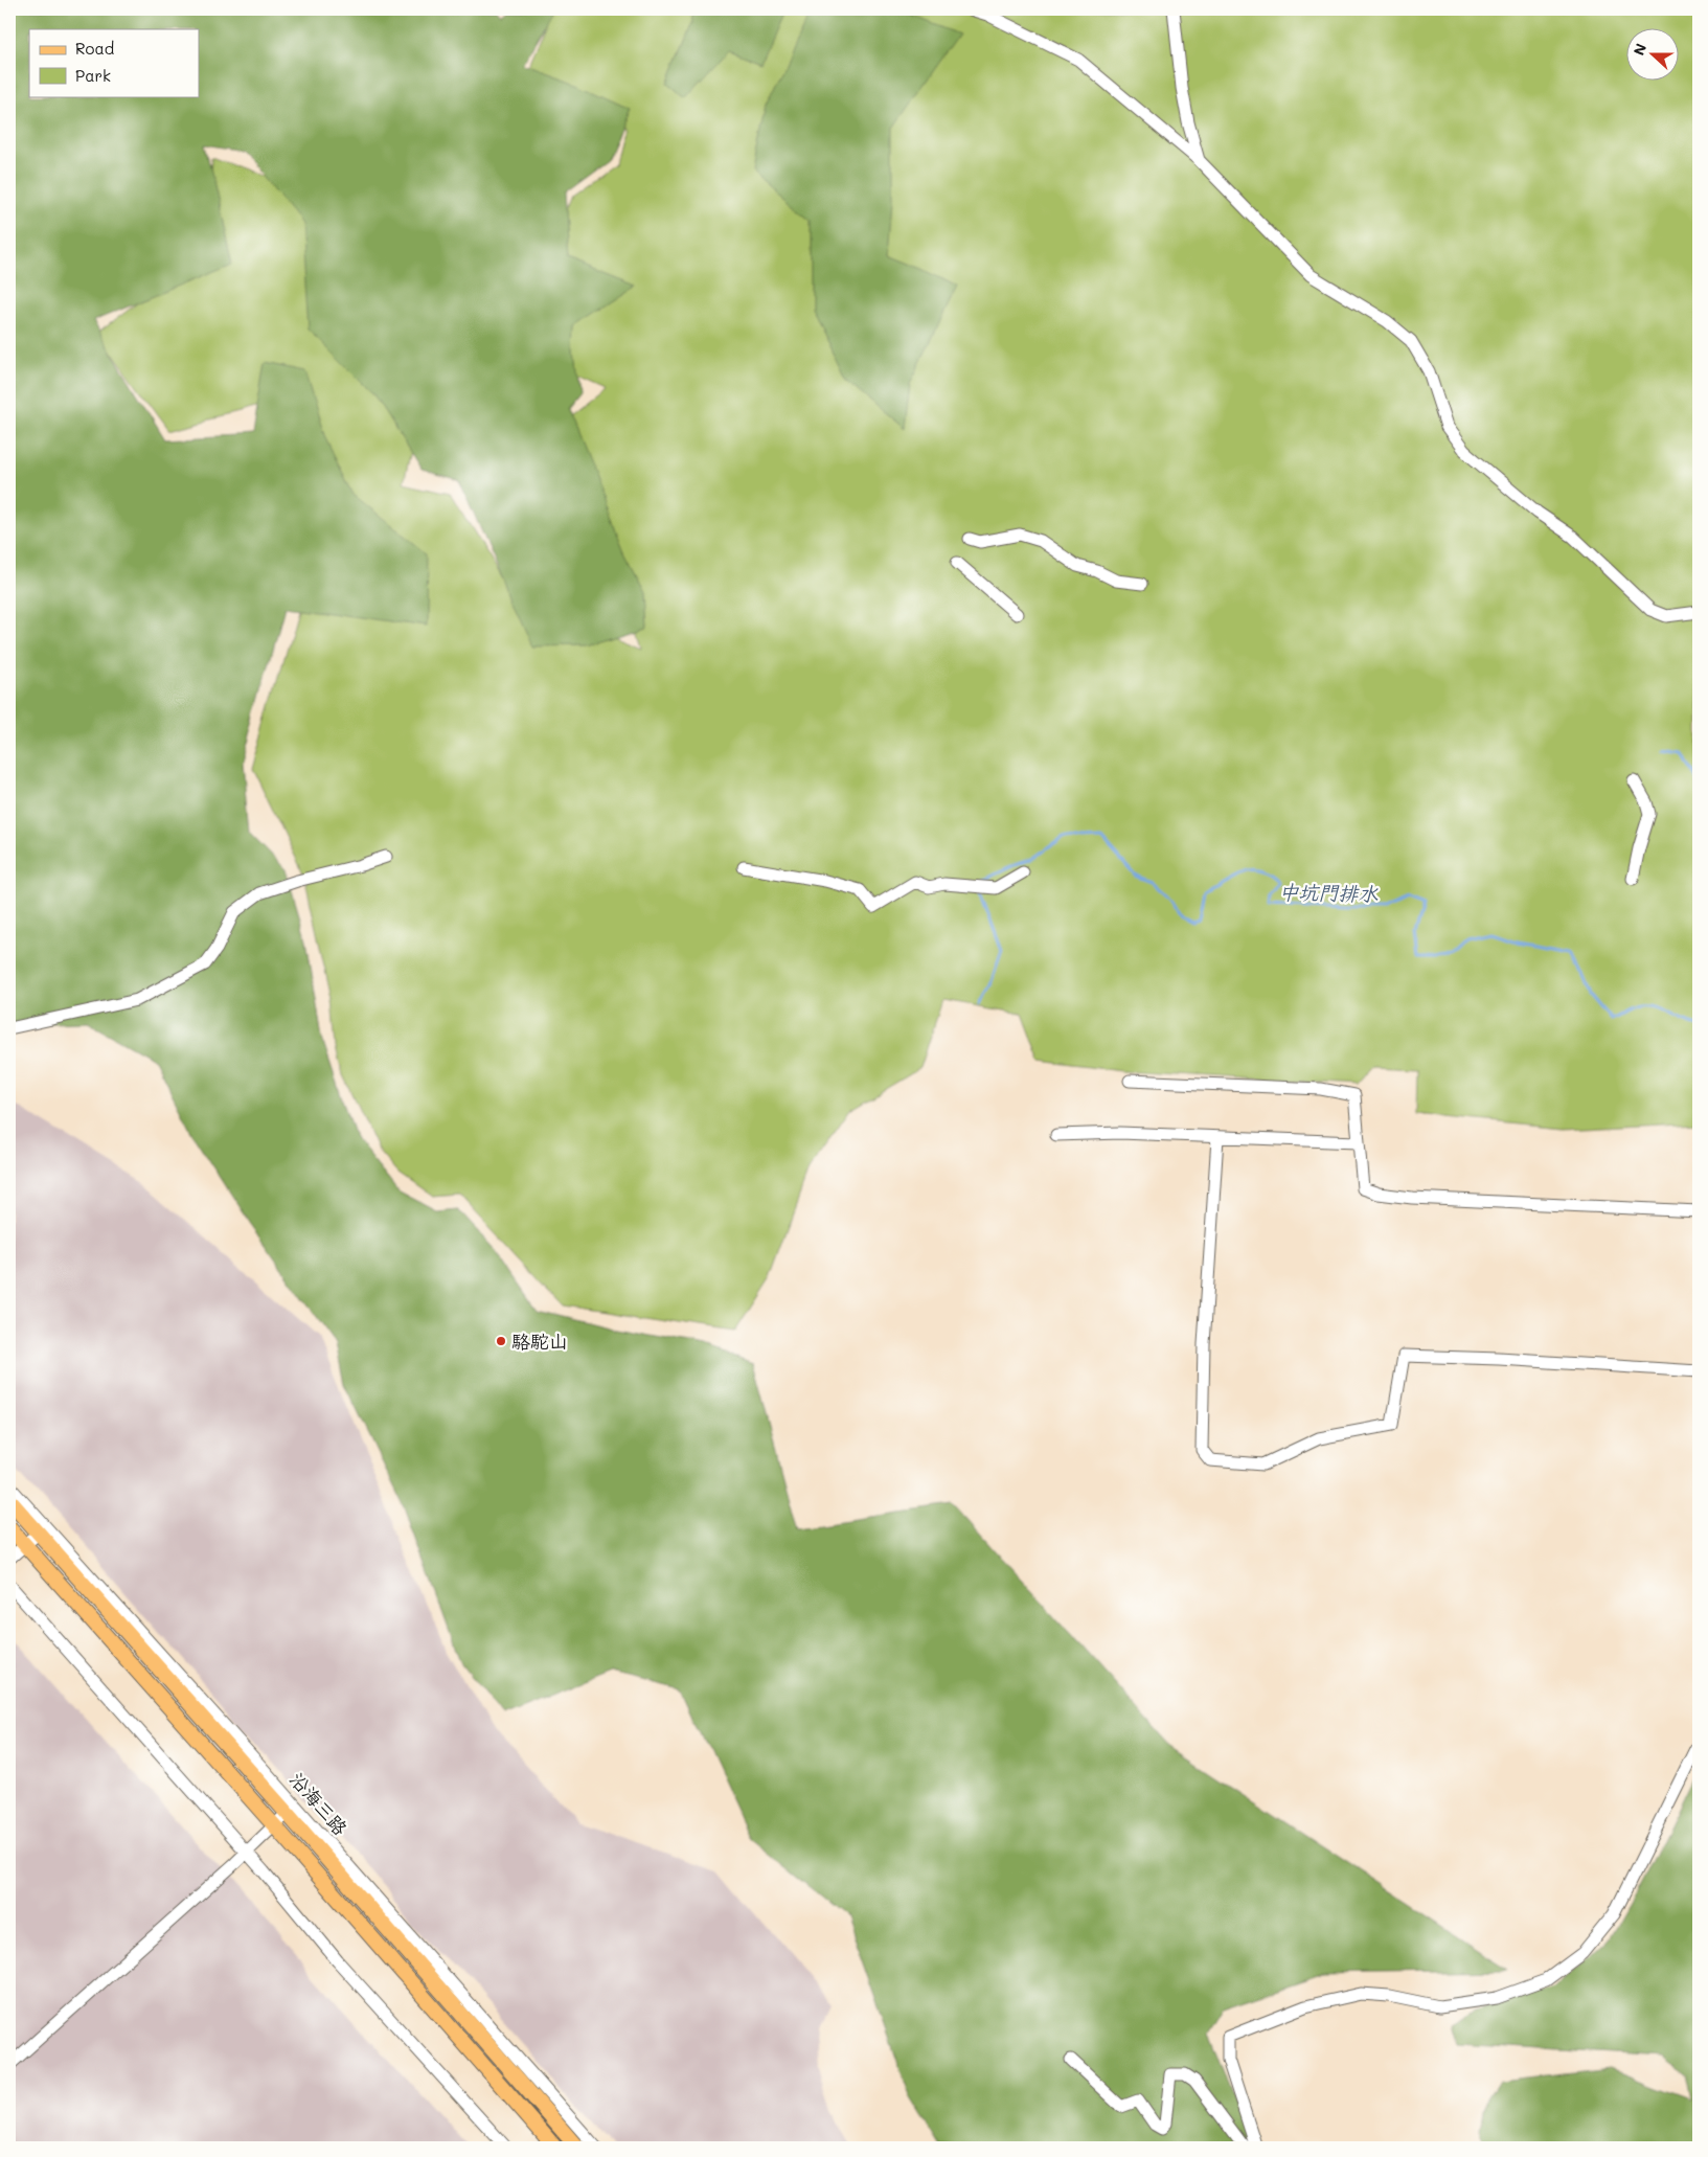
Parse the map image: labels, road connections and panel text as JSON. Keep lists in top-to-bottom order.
{
  "streets": {
    "main road": ["沿海三路"]
  },
  "water": ["中坑門排水"],
  "places": ["駱駝山"],
  "legend": ["Road", "Park"],
  "north": "left"
}
